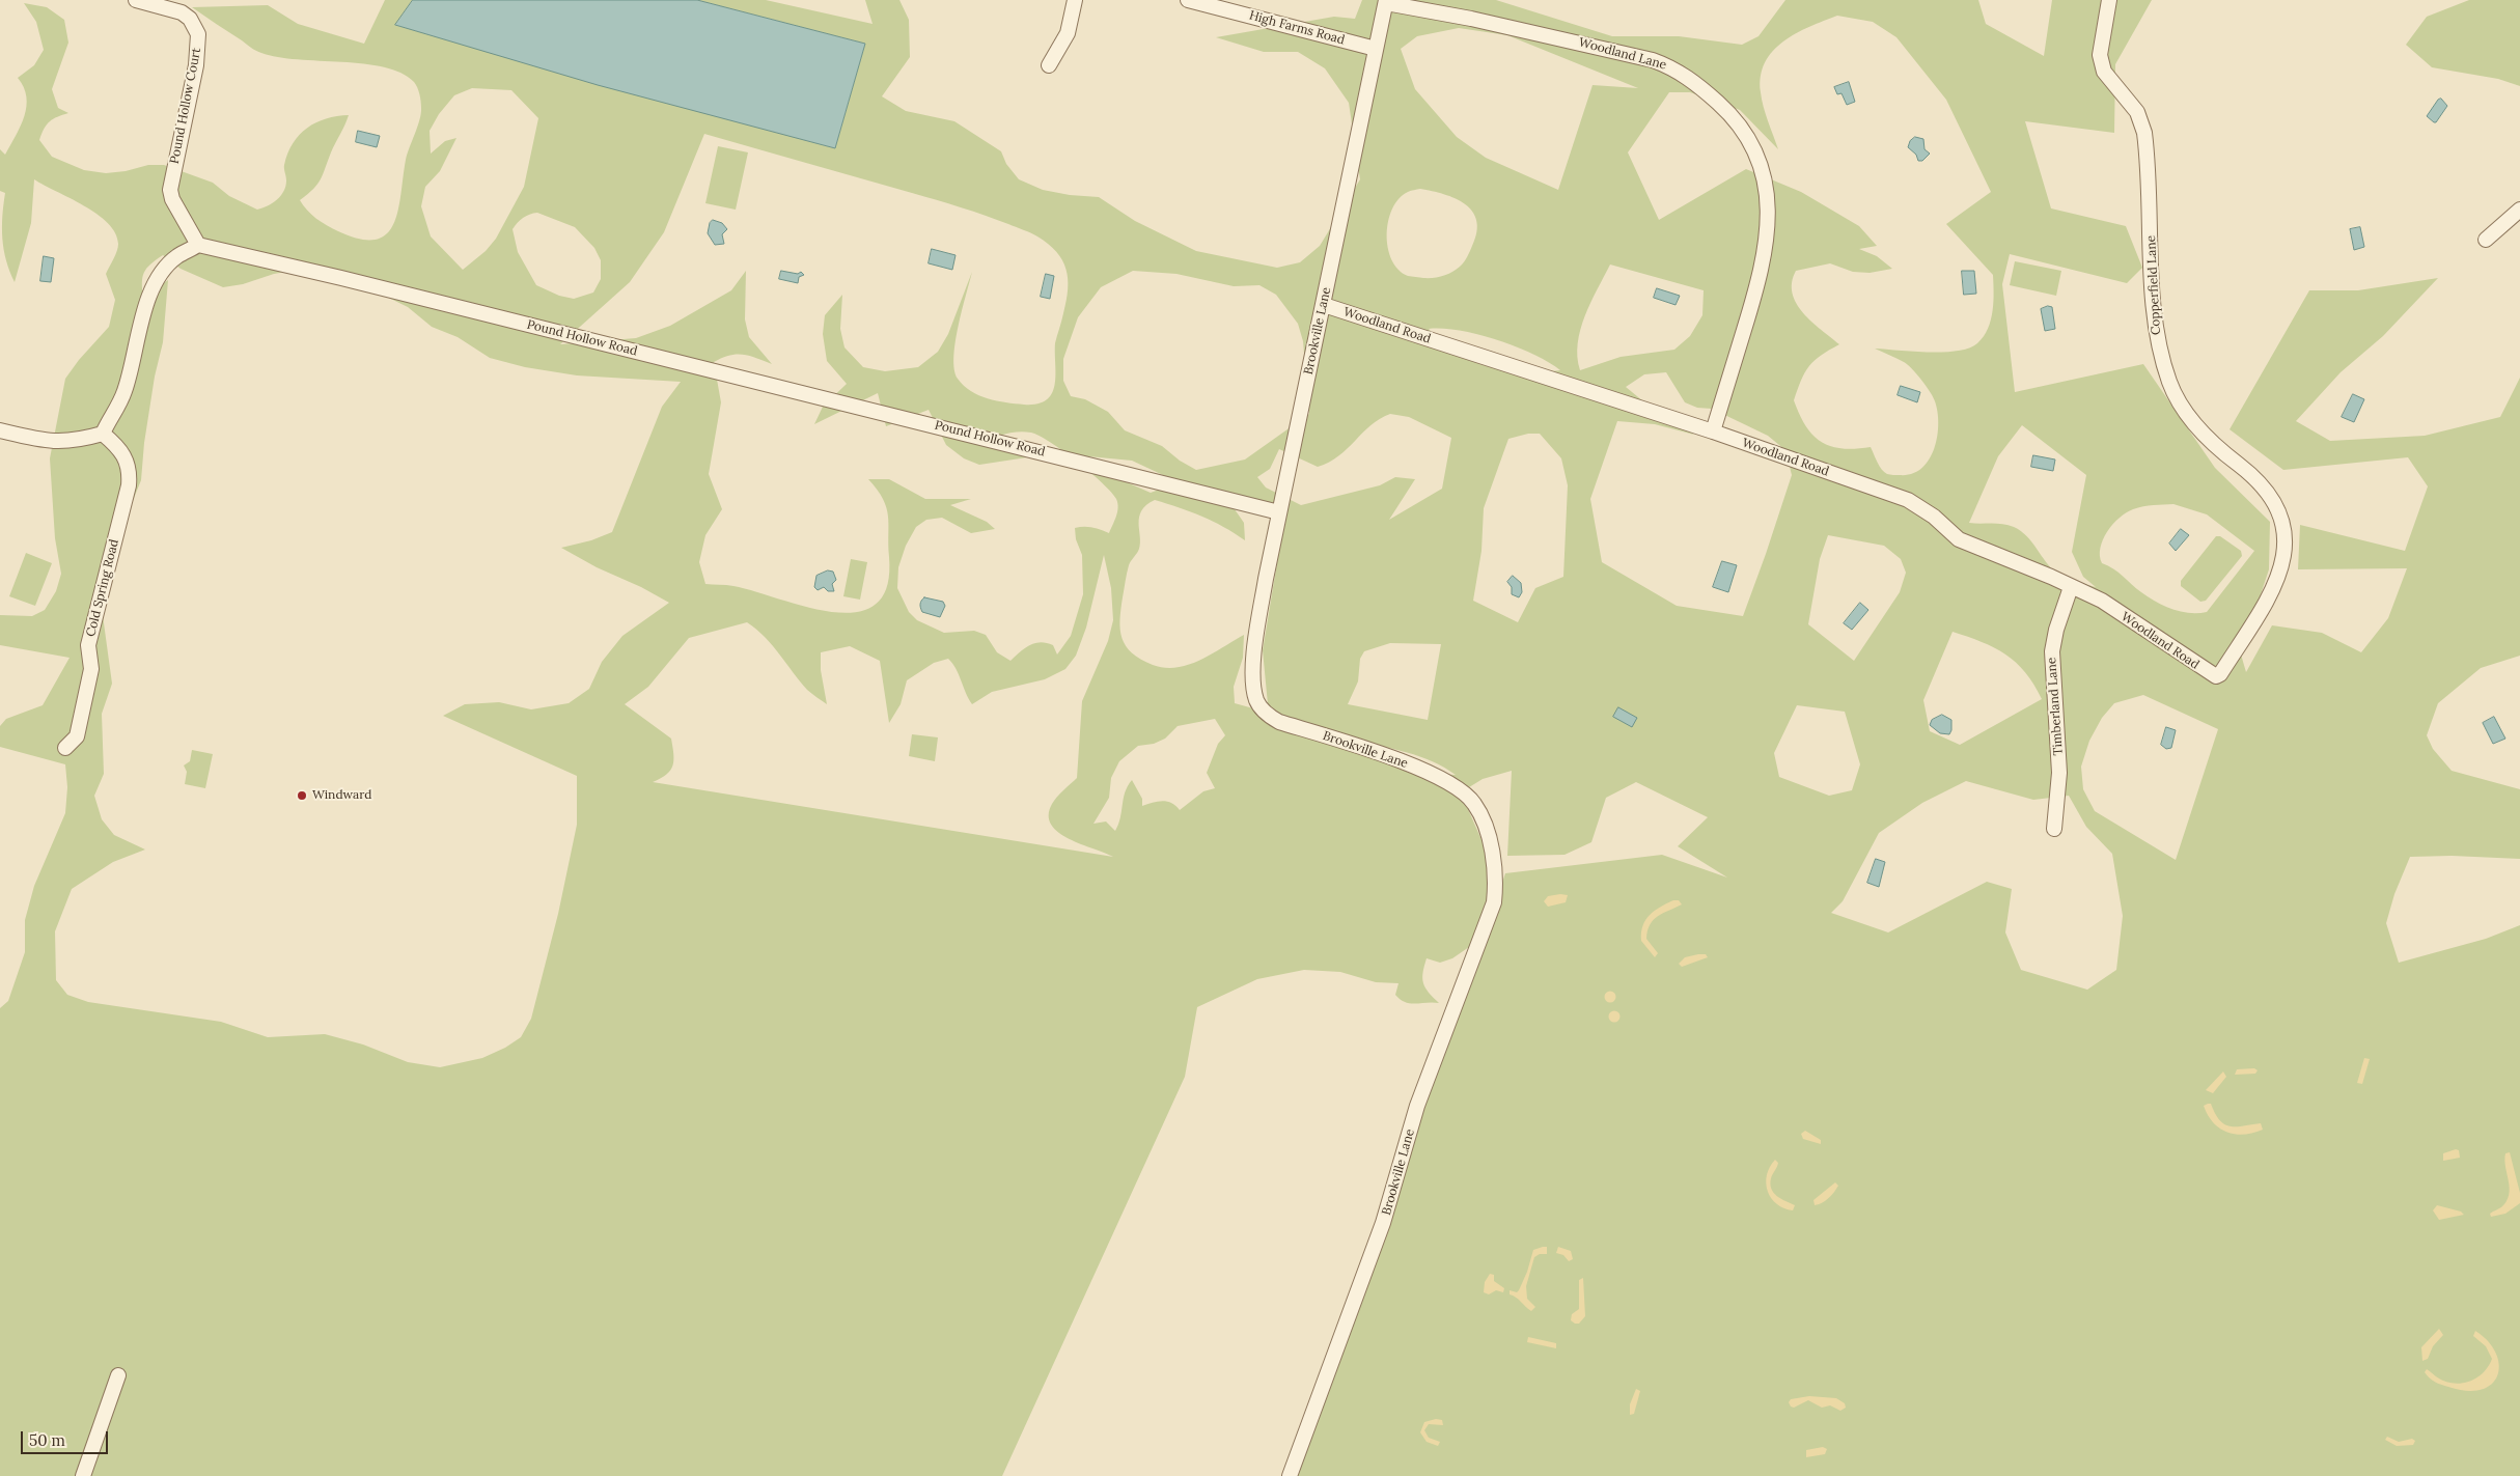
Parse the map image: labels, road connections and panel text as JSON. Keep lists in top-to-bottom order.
{
  "streets": {
    "street": [
      "High Farms Road",
      "Woodland Lane",
      "Pound Hollow Court",
      "Copperfield Lane",
      "Woodland Road",
      "Brookville Lane",
      "Pound Hollow Road",
      "Cold Spring Road",
      "Timberland Lane"
    ]
  },
  "crossings": [
    ["High Farms Road", "Brookville Lane"],
    ["Woodland Lane", "Woodland Road"],
    ["Woodland Lane", "Brookville Lane"],
    ["Pound Hollow Court", "Pound Hollow Road"],
    ["Copperfield Lane", "Woodland Road"],
    ["Woodland Road", "Brookville Lane"],
    ["Woodland Road", "Timberland Lane"],
    ["Brookville Lane", "Pound Hollow Road"]
  ],
  "places": ["Windward"],
  "scale_bar": "50 m"
}
